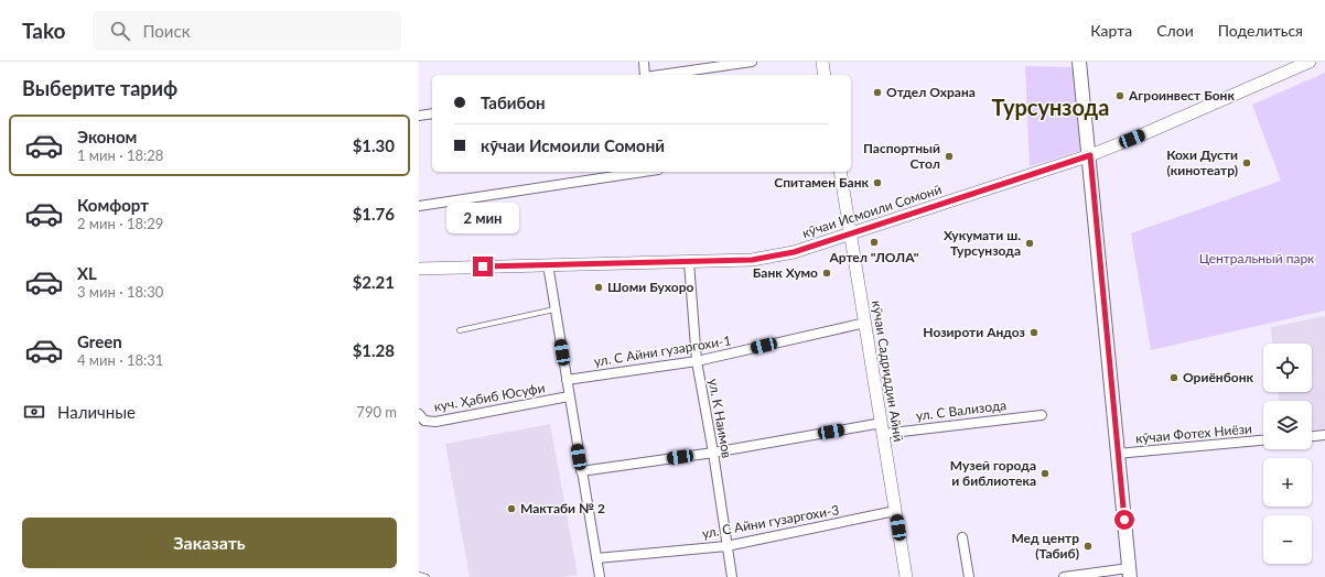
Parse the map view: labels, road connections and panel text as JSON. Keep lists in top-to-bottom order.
{
  "streets": {
    "street": [
      "кӯчаи Исмоили Сомонӣ",
      "ул. С Айни гузаргохи-1",
      "кӯчаи Садриддин Айнӣ",
      "куч. Ҳабиб Юсуфи",
      "ул. С Вализода",
      "ул. К Наимов",
      "кӯчаи Фотех Ниёзи",
      "ул. С Айни гузаргохи-3"
    ]
  },
  "crossings": [
    ["кӯчаи Исмоили Сомонӣ", "кӯчаи Садриддин Айнӣ"],
    ["кӯчаи Исмоили Сомонӣ", "ул. К Наимов"],
    ["ул. С Айни гузаргохи-1", "кӯчаи Садриддин Айнӣ"],
    ["ул. С Айни гузаргохи-1", "ул. К Наимов"],
    ["кӯчаи Садриддин Айнӣ", "ул. С Вализода"],
    ["кӯчаи Садриддин Айнӣ", "ул. С Айни гузаргохи-3"],
    ["ул. С Вализода", "ул. К Наимов"],
    ["ул. К Наимов", "ул. С Айни гузаргохи-3"]
  ],
  "districts": ["Турсунзода"],
  "parks": ["Центральный парк"],
  "places": [
    "Отдел Охрана",
    "Агроинвест Бонк",
    "Паспортный Стол",
    "Кохи Дусти (кинотеатр)",
    "Спитамен Банк",
    "Артел \"ЛОЛА\"",
    "Хукумати ш. Турсунзода",
    "Банк Хумо",
    "Шоми Бухоро",
    "Нозироти Андоз",
    "Ориёнбонк",
    "Музей города и библиотека",
    "Мактаби № 2",
    "Мед центр (Табиб)"
  ],
  "page": {
    "header": "Tako",
    "search": "Поиск",
    "nav": ["Карта", "Слои", "Поделиться"],
    "heading": "Выберите тариф",
    "banner": ["Табибон", "кӯчаи Исмоили Сомонӣ"],
    "list": [
      {
        "name": "Эконом",
        "note": "1 мин · 18:28",
        "value": "$1.30"
      },
      {
        "name": "Комфорт",
        "note": "2 мин · 18:29",
        "value": "$1.76"
      },
      {
        "name": "XL",
        "note": "3 мин · 18:30",
        "value": "$2.21"
      },
      {
        "name": "Green",
        "note": "4 мин · 18:31",
        "value": "$1.28"
      }
    ],
    "bubble": "2 мин",
    "map_buttons": ["+", "−"],
    "pay": ["Наличные", "790 m"],
    "buttons": "Заказать"
  }
}
